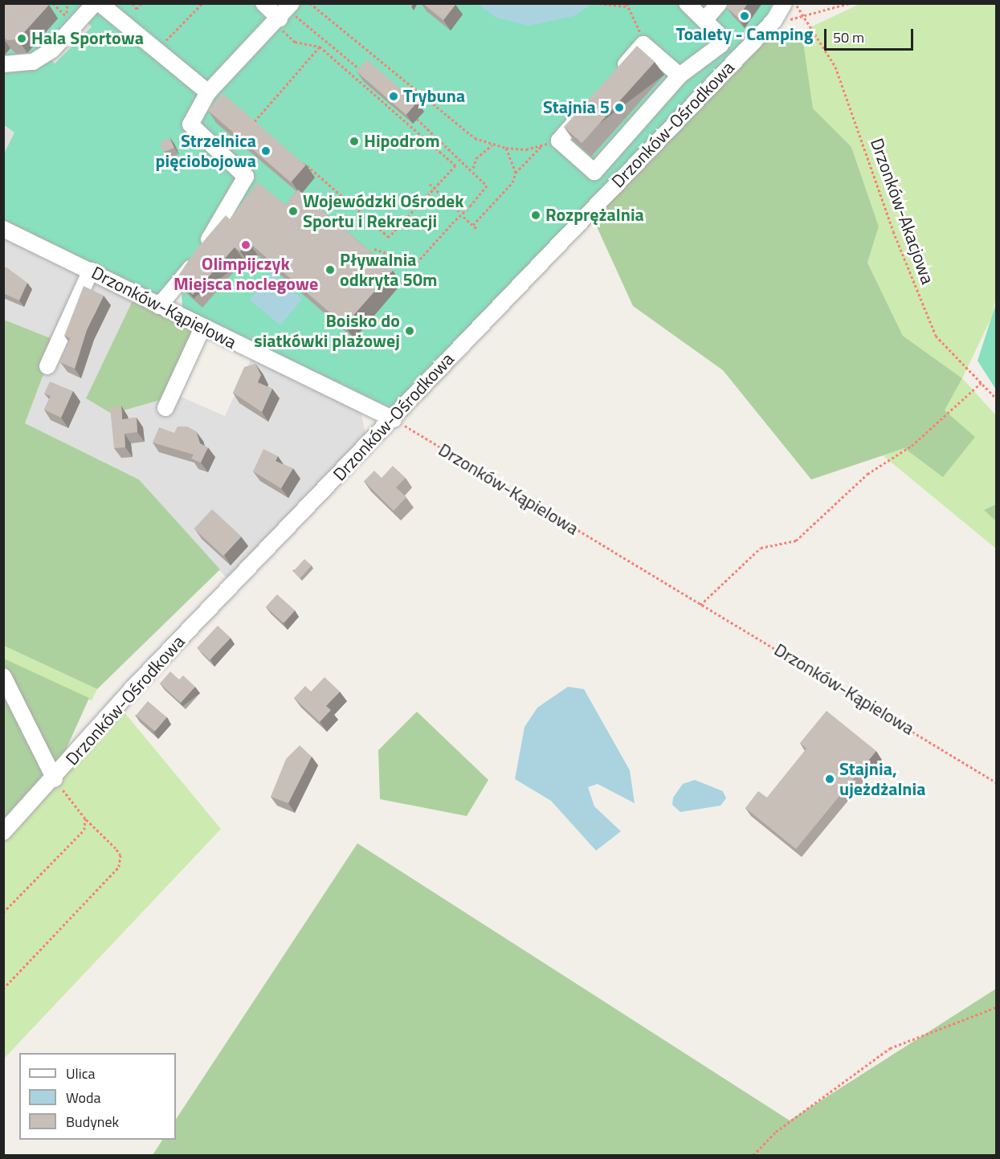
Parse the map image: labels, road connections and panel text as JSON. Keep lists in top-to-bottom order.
{
  "streets": {
    "street": ["Drzonków-Ośrodkowa", "Drzonków-Kąpielowa"],
    "path": ["Drzonków-Akacjowa"]
  },
  "crossings": [
    ["Drzonków-Ośrodkowa", "Drzonków-Kąpielowa"]
  ],
  "places": [
    "Toalety - Camping",
    "Hala Sportowa",
    "Trybuna",
    "Stajnia 5",
    "Hipodrom",
    "Strzelnica pięciobojowa",
    "Wojewódzki Ośrodek Sportu i Rekreacji",
    "Rozprężalnia",
    "Olimpijczyk Miejsca noclegowe",
    "Pływalnia odkryta 50m",
    "Boisko do siatkówki plażowej",
    "Stajnia, ujeżdżalnia"
  ],
  "legend": ["Ulica", "Woda", "Budynek"],
  "scale_bar": "50 m"
}
